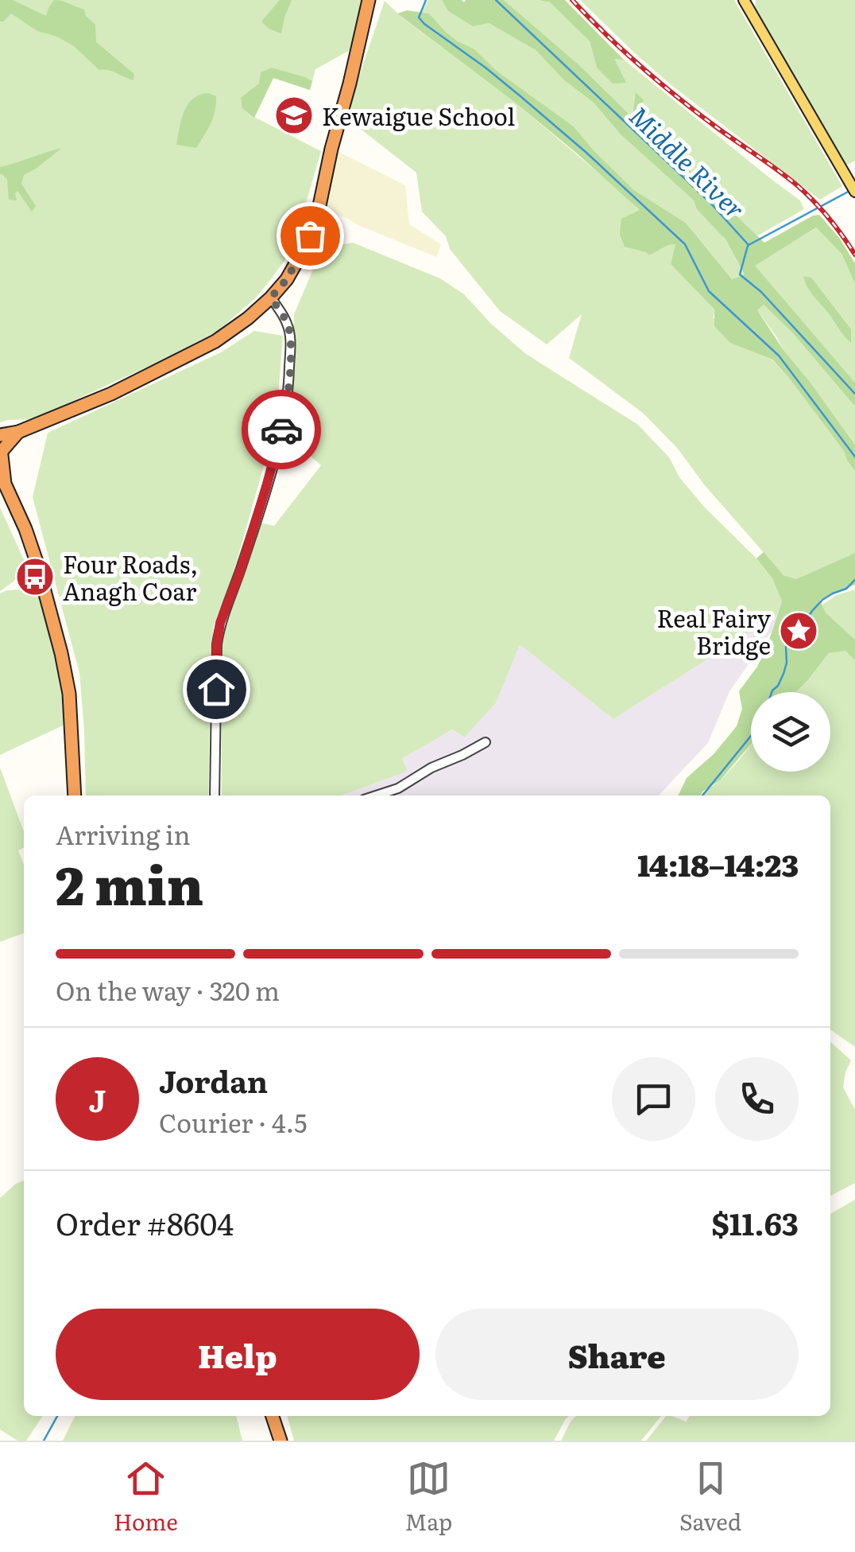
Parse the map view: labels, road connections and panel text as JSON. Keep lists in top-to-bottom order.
{
  "water": ["Middle River"],
  "places": {
    "school or university": ["Kewaigue School"],
    "bus stop": ["Four Roads, Anagh Coar"],
    "place": ["Real Fairy Bridge"]
  },
  "page": {
    "heading": ["2 min", "Arriving in", "14:18–14:23"],
    "panel": [
      "Jordan",
      "Courier · 4.5",
      "Order #8604",
      "$11.63"
    ],
    "bar": "On the way · 320 m",
    "round": "J",
    "buttons": ["Help", "Share"],
    "tabs": ["Home", "Map", "Saved"]
  }
}
